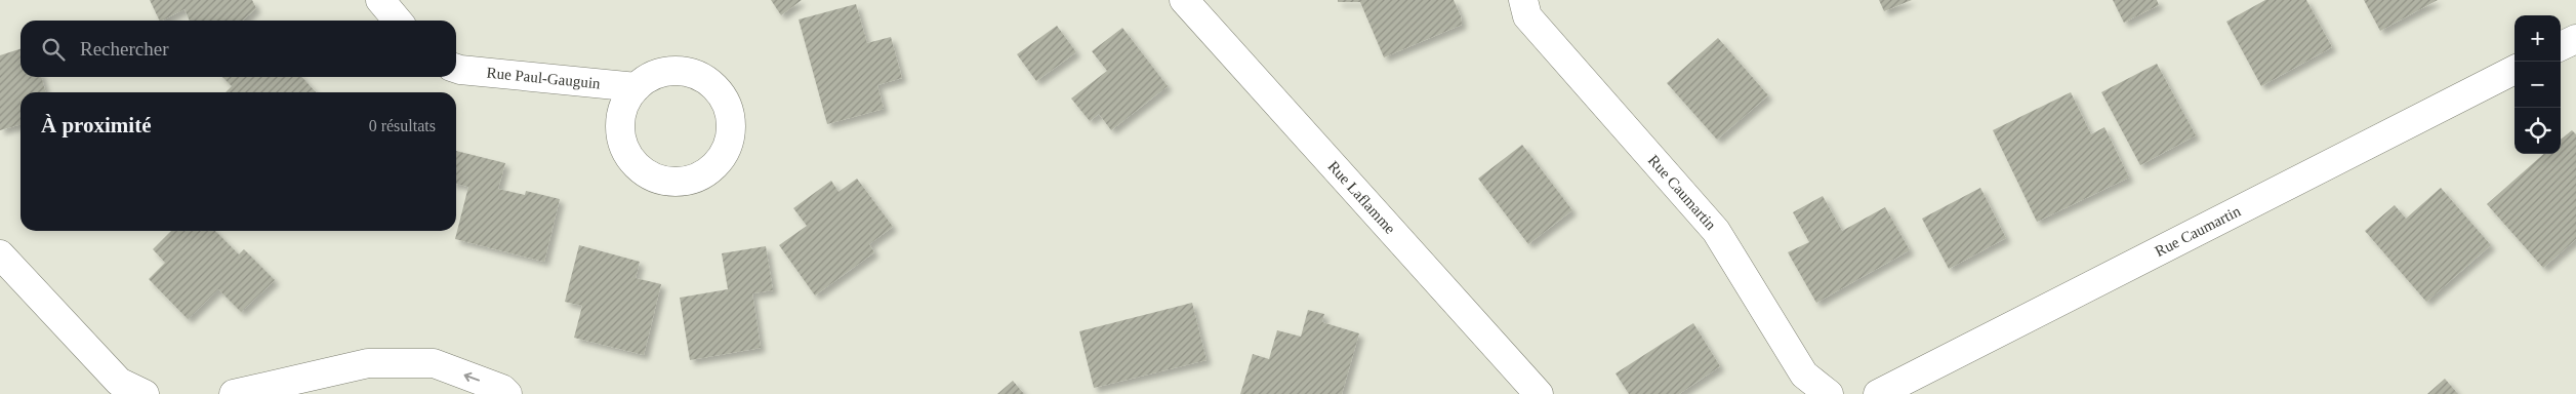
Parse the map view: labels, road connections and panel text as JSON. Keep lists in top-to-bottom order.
{
  "streets": {
    "street": ["Rue Paul-Gauguin", "Rue Caumartin", "Rue Laflamme"]
  },
  "page": {
    "map_buttons": ["+", "−"],
    "search": "Rechercher",
    "heading": ["À proximité", "0 résultats"]
  }
}
